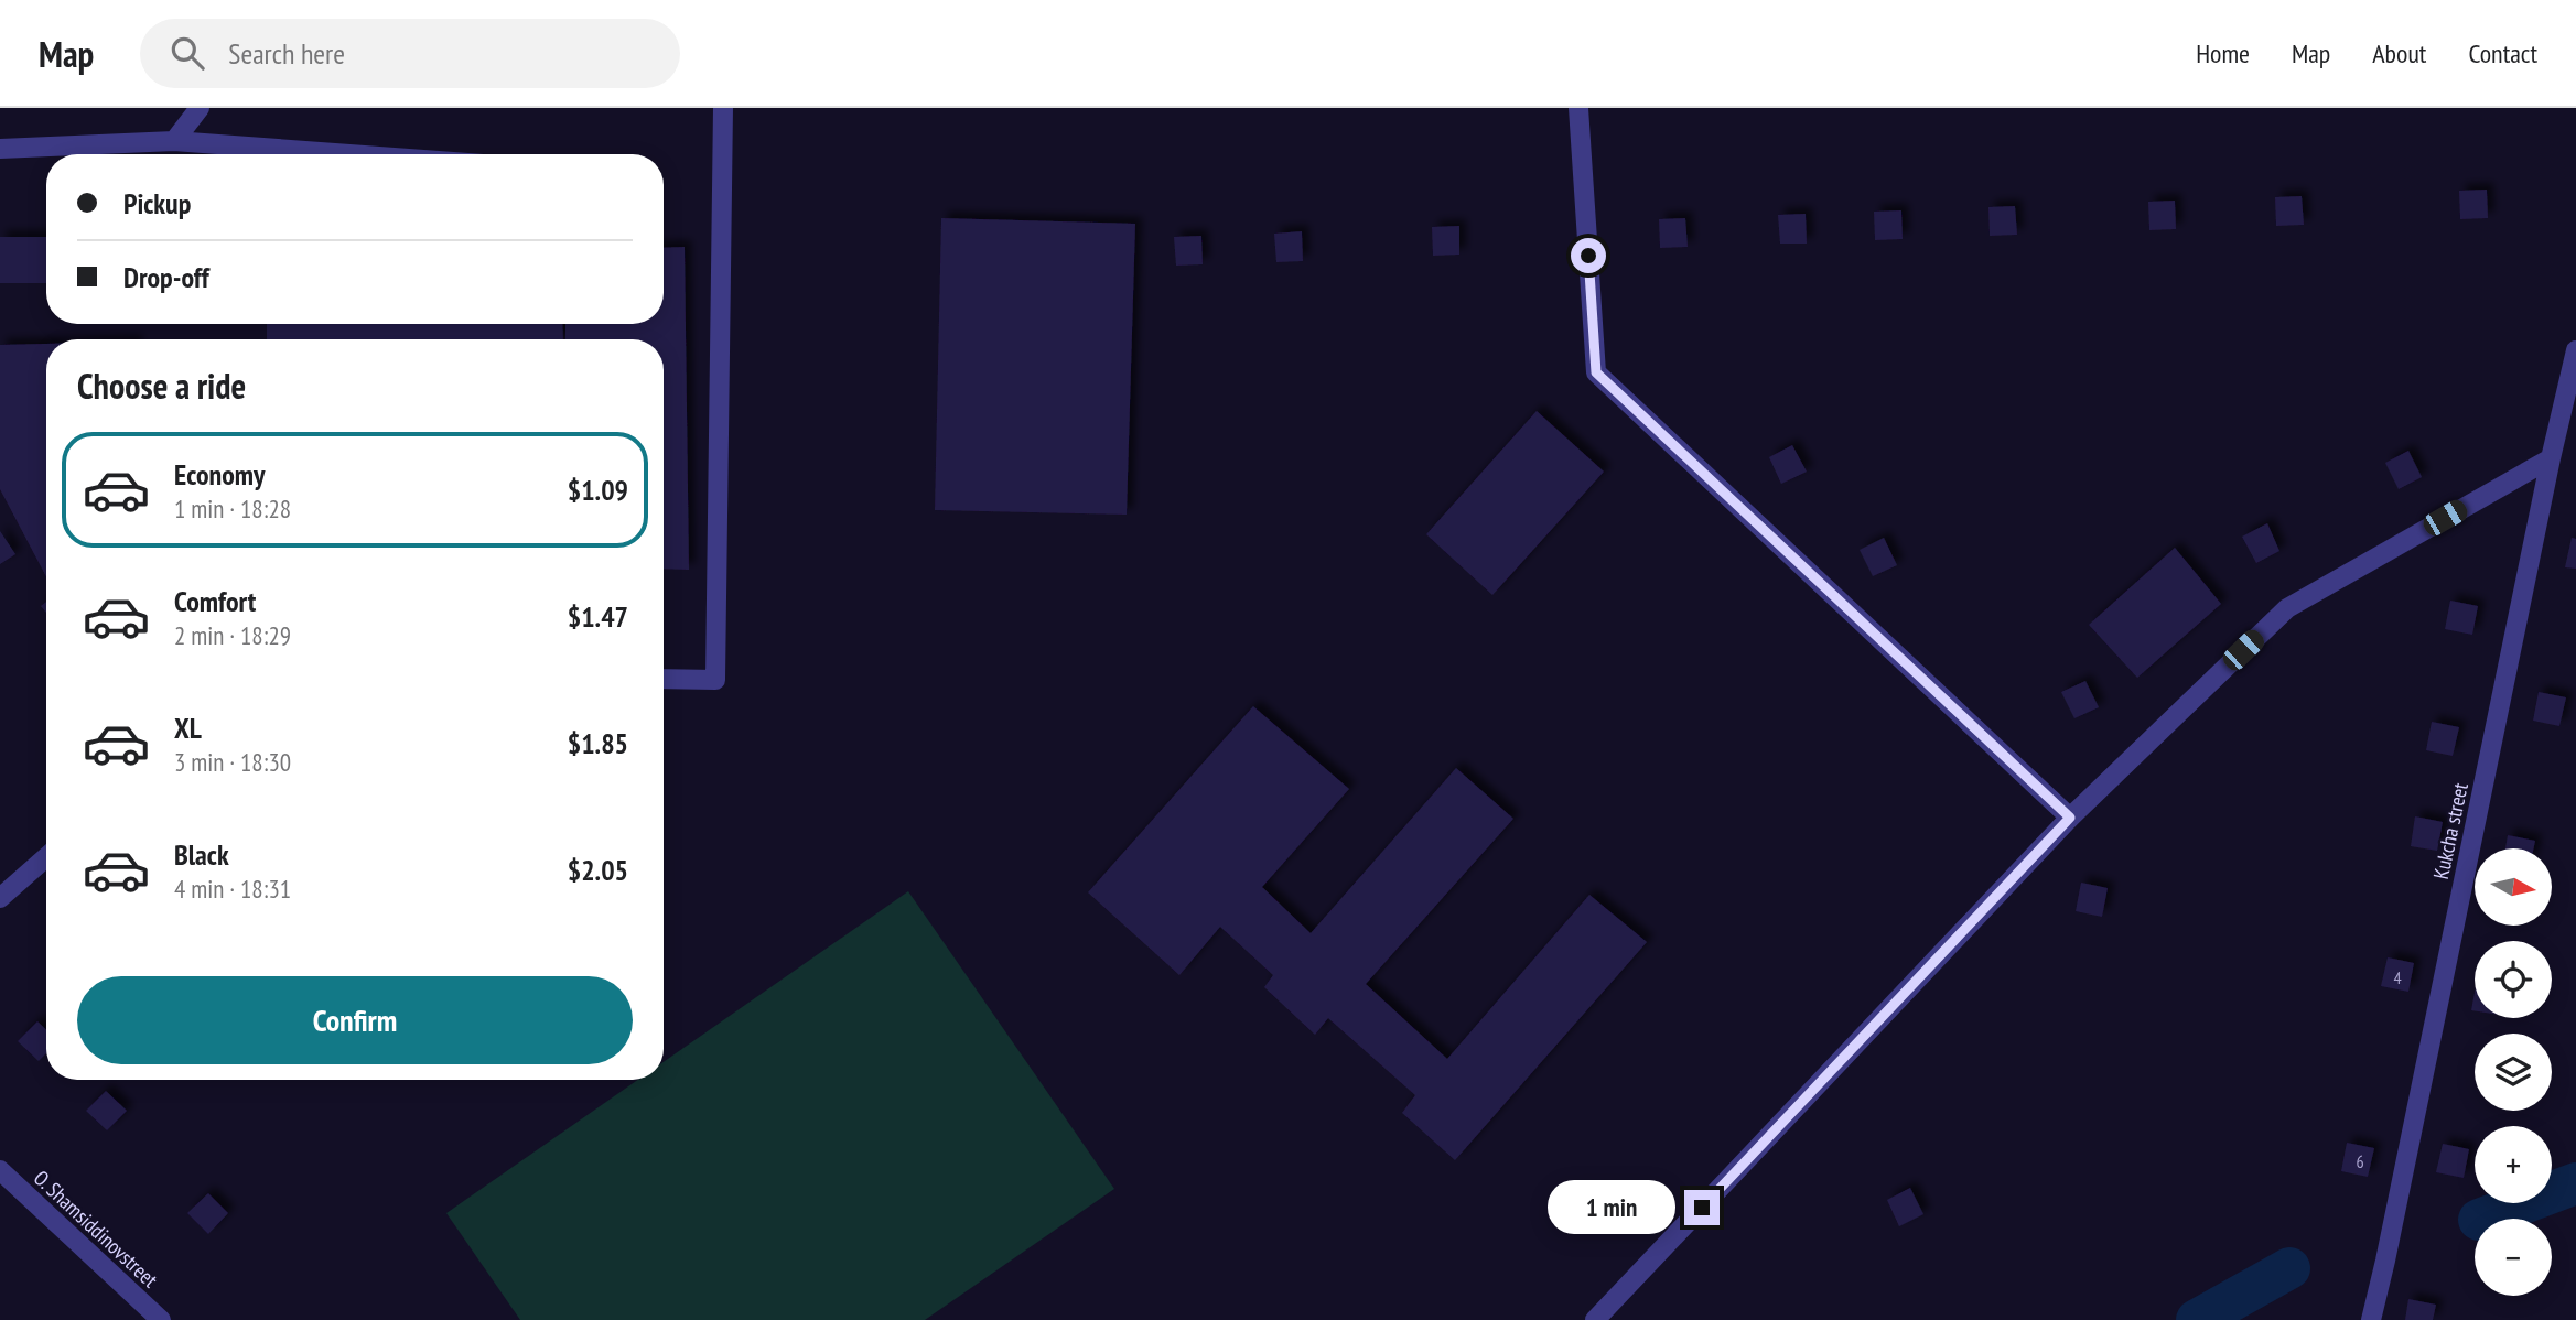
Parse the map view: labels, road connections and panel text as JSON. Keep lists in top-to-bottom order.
{
  "streets": {
    "street": ["Kukcha street", "O. Shamsiddinovstreet"]
  },
  "house_numbers": ["4", "6"],
  "north": "right",
  "page": {
    "header": "Map",
    "search": "Search here",
    "nav": [
      "Home",
      "Map",
      "About",
      "Contact"
    ],
    "banner": ["Pickup", "Drop-off"],
    "heading": "Choose a ride",
    "list": [
      {
        "name": "Economy",
        "note": "1 min · 18:28",
        "value": "$1.09"
      },
      {
        "name": "Comfort",
        "note": "2 min · 18:29",
        "value": "$1.47"
      },
      {
        "name": "XL",
        "note": "3 min · 18:30",
        "value": "$1.85"
      },
      {
        "name": "Black",
        "note": "4 min · 18:31",
        "value": "$2.05"
      }
    ],
    "map_buttons": ["+", "−"],
    "buttons": "Confirm",
    "bubble": "1 min"
  }
}
